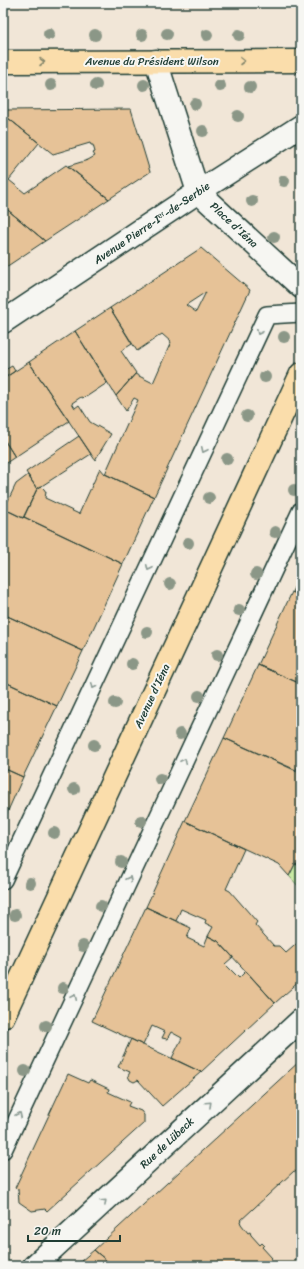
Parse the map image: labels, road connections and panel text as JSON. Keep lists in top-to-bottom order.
{
  "streets": {
    "main road": ["Avenue du Président Wilson", "Avenue d'Iéna"],
    "street": ["Avenue Pierre-Iᵉʳ-de-Serbie", "Place d'Iéna", "Rue de Lübeck"]
  },
  "crossings": [
    ["Avenue du Président Wilson", "Place d'Iéna"],
    ["Avenue Pierre-Iᵉʳ-de-Serbie", "Place d'Iéna"]
  ],
  "one_way": ["Avenue du Président Wilson", "Rue de Lübeck"],
  "scale_bar": "20 m"
}
